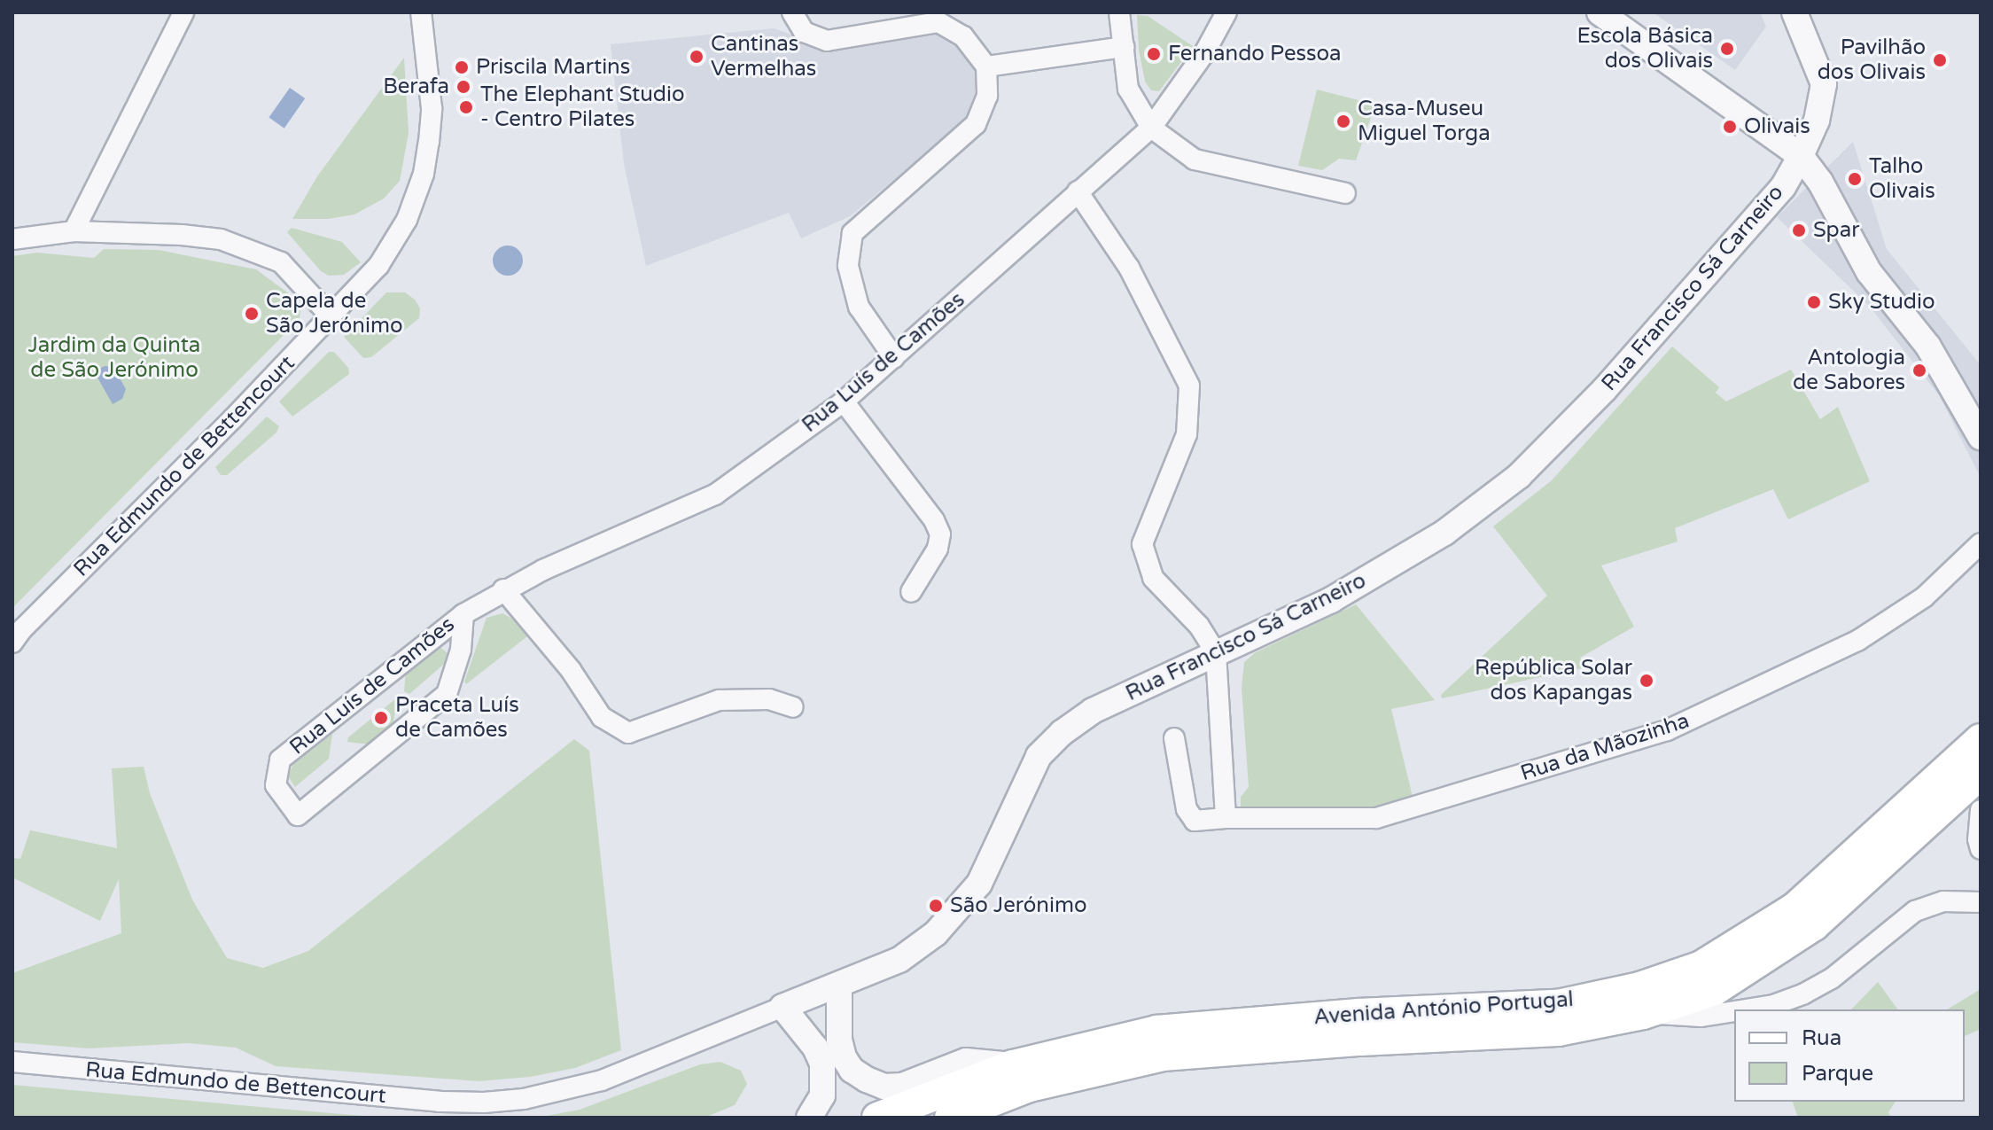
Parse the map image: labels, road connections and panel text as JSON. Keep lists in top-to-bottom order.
{
  "streets": {
    "main road": ["Avenida António Portugal"],
    "street": [
      "Rua Francisco Sá Carneiro",
      "Rua Luís de Camões",
      "Rua Edmundo de Bettencourt",
      "Rua da Mãozinha"
    ]
  },
  "crossings": [
    ["Rua Francisco Sá Carneiro", "Rua Edmundo de Bettencourt"]
  ],
  "parks": ["Jardim da Quinta de São Jerónimo"],
  "places": [
    "Escola Básica dos Olivais",
    "Fernando Pessoa",
    "Cantinas Vermelhas",
    "Pavilhão dos Olivais",
    "Priscila Martins",
    "Berafa",
    "The Elephant Studio - Centro Pilates",
    "Casa-Museu Miguel Torga",
    "Olivais",
    "Talho Olivais",
    "Spar",
    "Sky Studio",
    "Capela de São Jerónimo",
    "Antologia de Sabores",
    "República Solar dos Kapangas",
    "Praceta Luís de Camões",
    "São Jerónimo"
  ],
  "legend": ["Rua", "Parque"]
}
